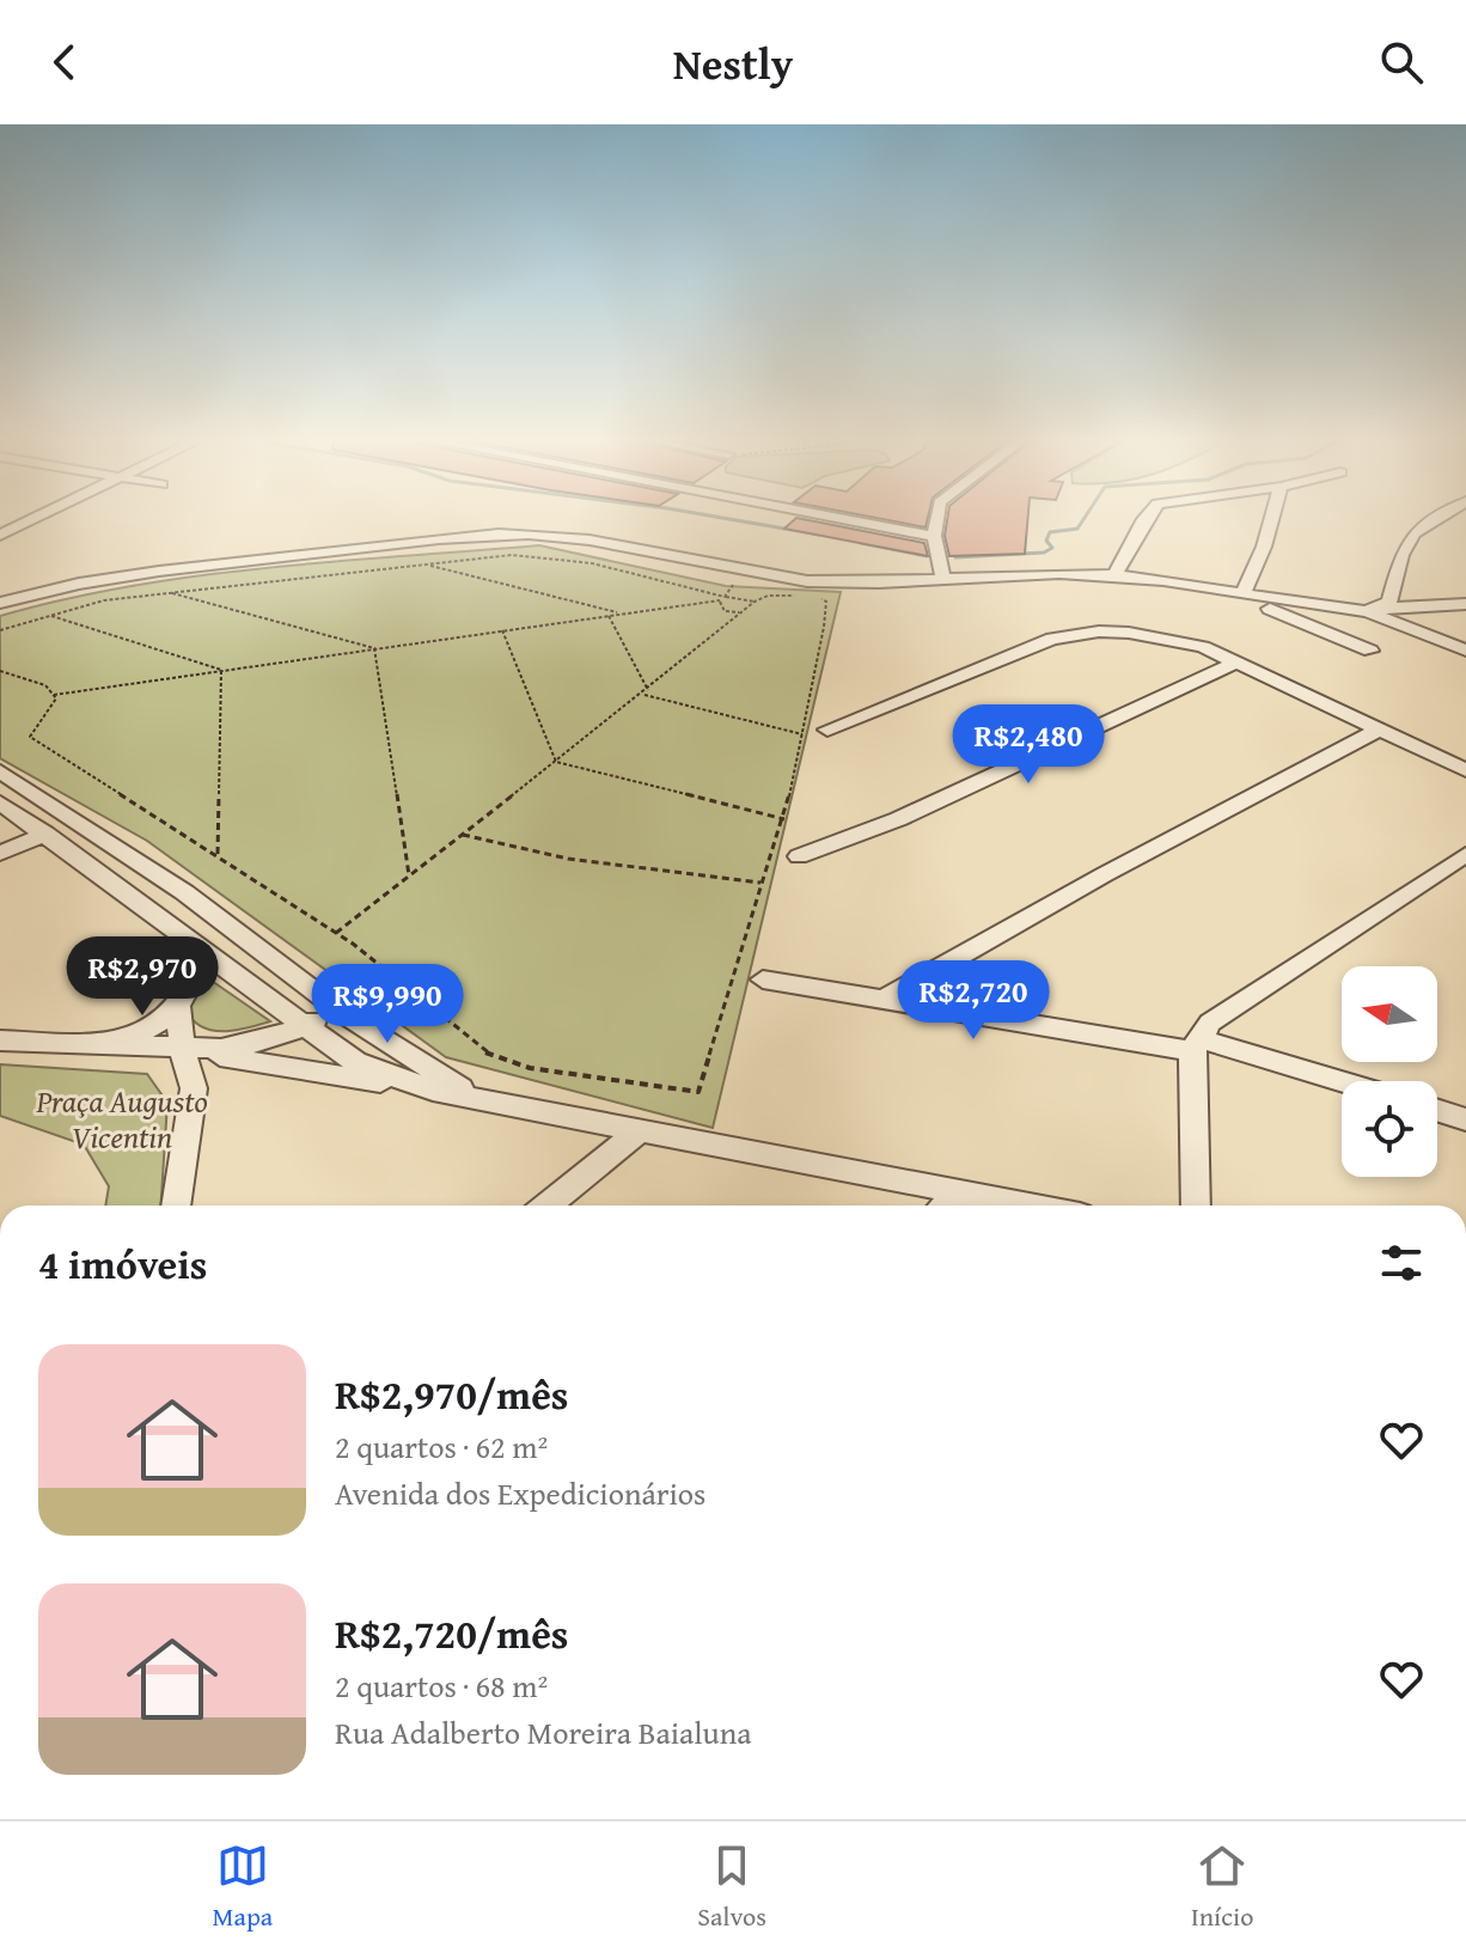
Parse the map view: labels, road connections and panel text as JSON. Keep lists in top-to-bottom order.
{
  "parks": ["Praça Augusto Vicentin"],
  "north": "left",
  "page": {
    "header": "Nestly",
    "price": [
      "R$2,480",
      "R$2,970",
      "R$2,720",
      "R$9,990"
    ],
    "heading": "4 imóveis",
    "list": [
      {
        "name": "R$2,970/mês",
        "note": "2 quartos · 62 m² · Avenida dos Expedicionários"
      },
      {
        "name": "R$2,720/mês",
        "note": "2 quartos · 68 m² · Rua Adalberto Moreira Baialuna"
      }
    ],
    "tabs": ["Mapa", "Salvos", "Início"]
  }
}
